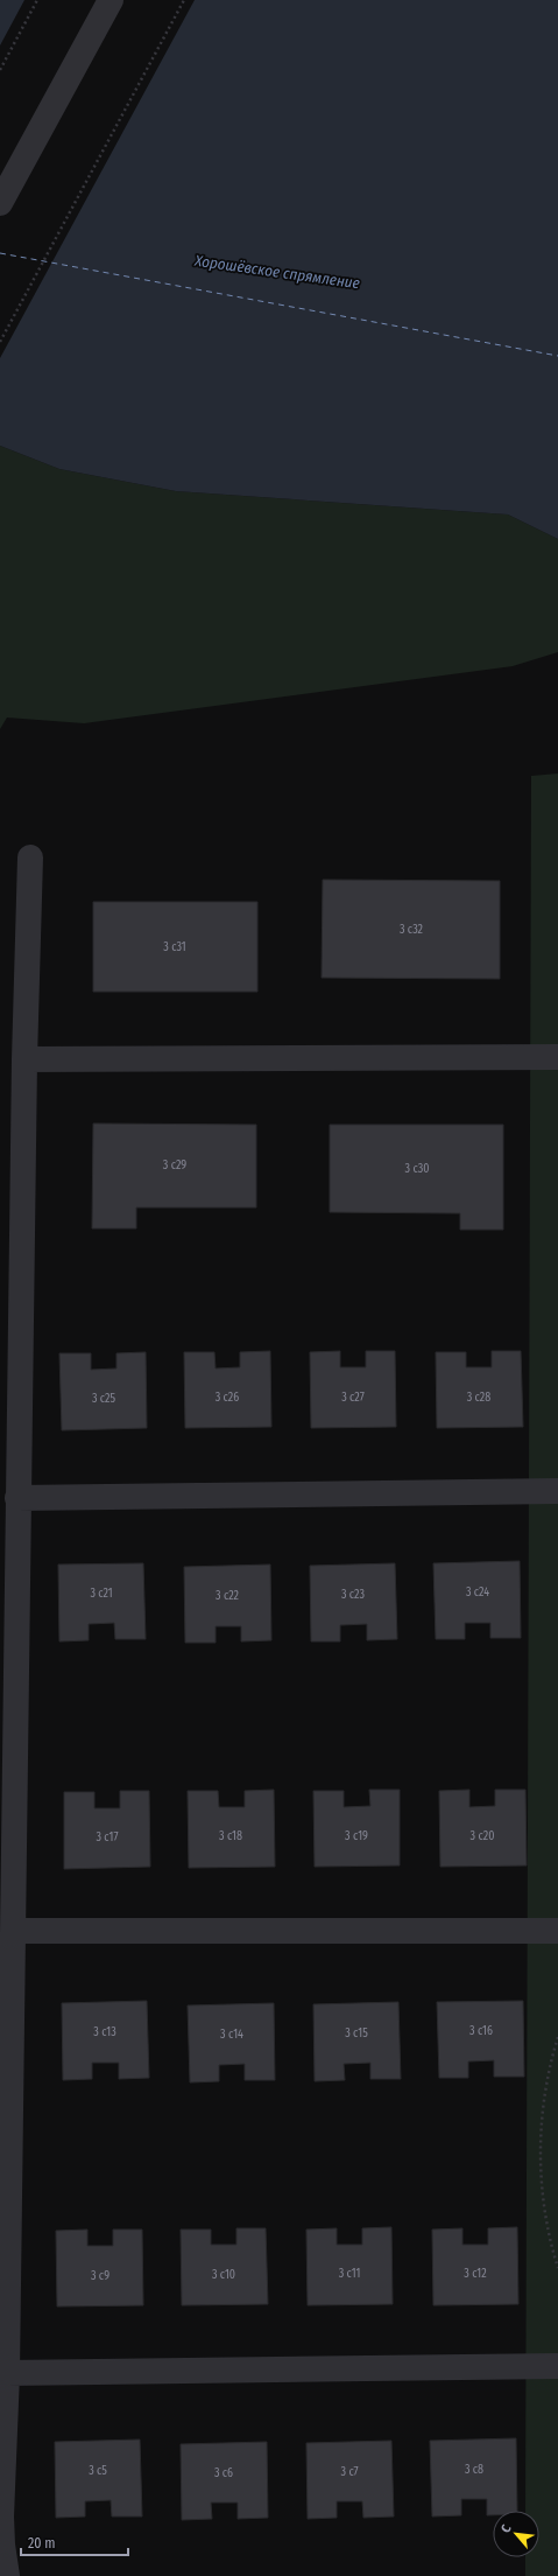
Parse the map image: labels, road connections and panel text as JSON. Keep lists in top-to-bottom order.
{
  "water": ["Хорошёвское спрямление"],
  "house_numbers": [
    "3 с32",
    "3 с31",
    "3 с29",
    "3 с30",
    "3 с26",
    "3 с27",
    "3 с28",
    "3 с25",
    "3 с24",
    "3 с21",
    "3 с23",
    "3 с22",
    "3 с18",
    "3 с19",
    "3 с20",
    "3 с17",
    "3 с16",
    "3 с13",
    "3 с15",
    "3 с14",
    "3 с11",
    "3 с12",
    "3 с10",
    "3 с9",
    "3 с8",
    "3 с5",
    "3 с7",
    "3 с6"
  ],
  "scale_bar": "20 m",
  "north": "top left"
}
